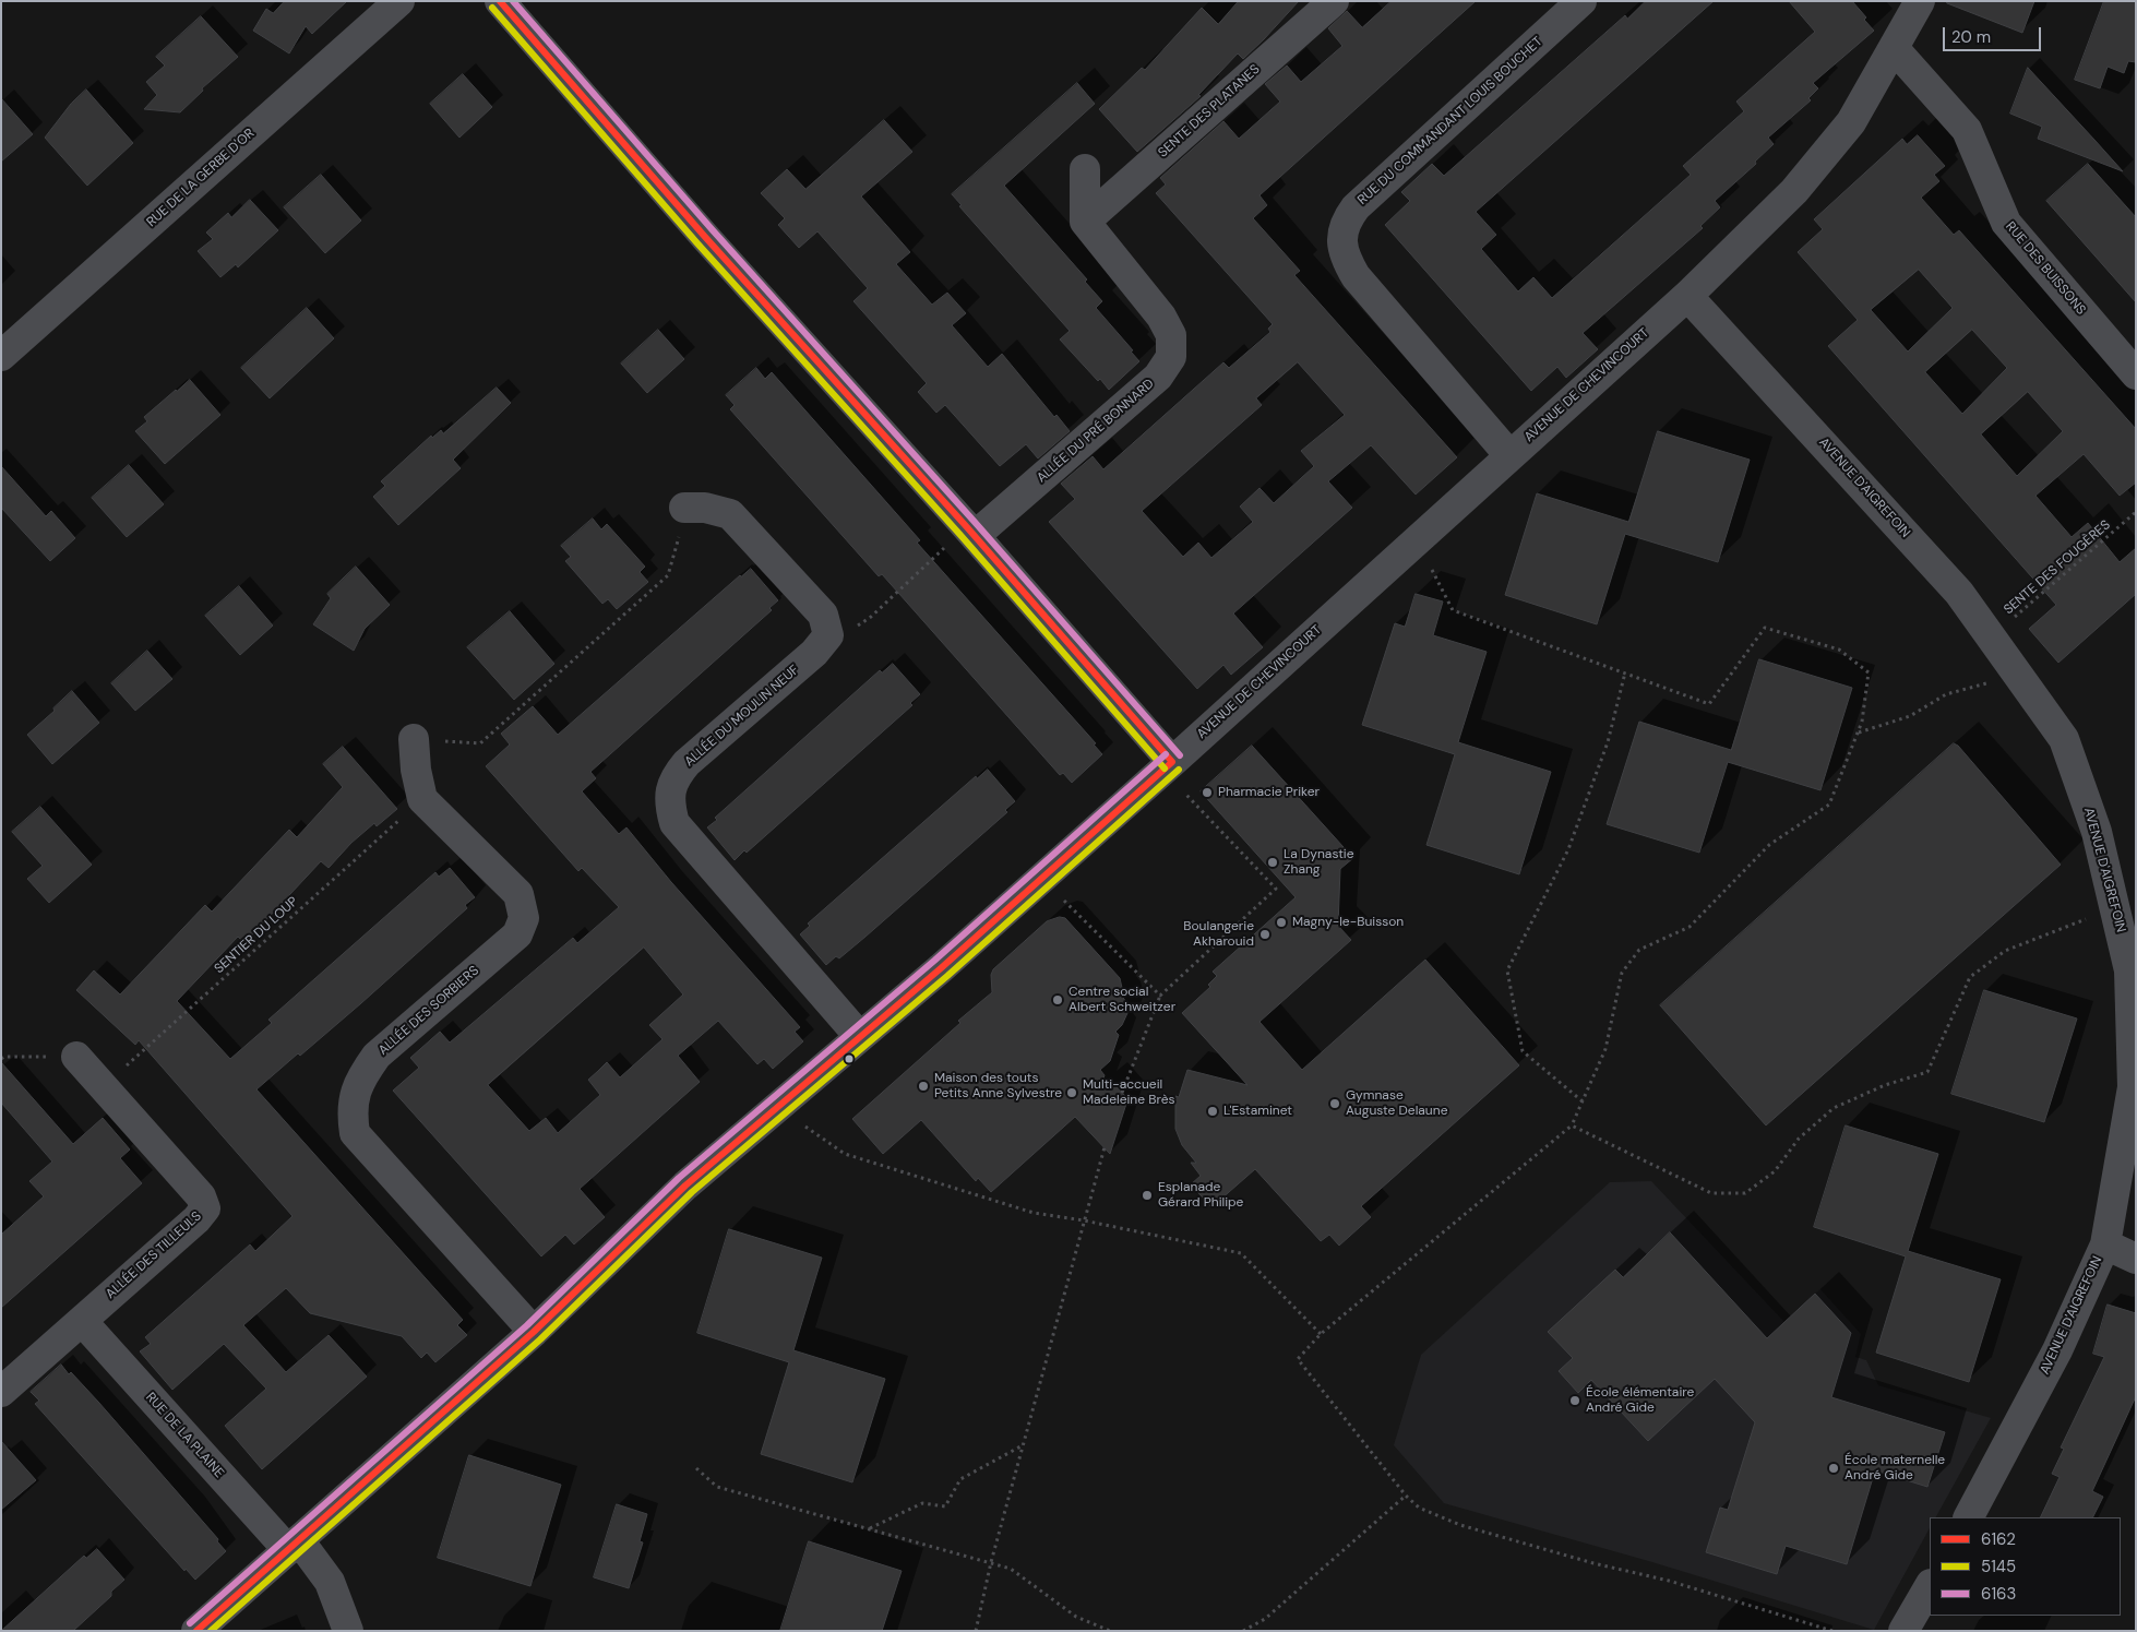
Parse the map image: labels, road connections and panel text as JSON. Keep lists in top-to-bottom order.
{
  "streets": {
    "street": [
      "SENTE DES PLATANES",
      "RUE DU COMMANDANT LOUIS BOUCHET",
      "RUE DE LA GERBE D'OR",
      "RUE DES BUISSONS",
      "AVENUE DE CHEVINCOURT",
      "ALLÉE DU PRÉ BONNARD",
      "AVENUE D'AIGREFOIN",
      "ALLÉE DU MOULIN NEUF",
      "ALLÉE DES SORBIERS",
      "ALLÉE DES TILLEULS",
      "RUE DE LA PLAINE"
    ],
    "path": ["SENTE DES FOUGÈRES", "SENTIER DU LOUP"]
  },
  "crossings": [
    ["SENTE DES PLATANES", "ALLÉE DU PRÉ BONNARD"],
    ["RUE DU COMMANDANT LOUIS BOUCHET", "AVENUE DE CHEVINCOURT"],
    ["RUE DES BUISSONS", "AVENUE DE CHEVINCOURT"],
    ["AVENUE DE CHEVINCOURT", "AVENUE D'AIGREFOIN"],
    ["AVENUE DE CHEVINCOURT", "ALLÉE DU MOULIN NEUF"],
    ["AVENUE DE CHEVINCOURT", "ALLÉE DES SORBIERS"],
    ["AVENUE DE CHEVINCOURT", "RUE DE LA PLAINE"],
    ["AVENUE D'AIGREFOIN", "SENTE DES FOUGÈRES"],
    ["SENTIER DU LOUP", "ALLÉE DES SORBIERS"],
    ["SENTIER DU LOUP", "ALLÉE DES TILLEULS"],
    ["ALLÉE DES TILLEULS", "RUE DE LA PLAINE"]
  ],
  "places": [
    "Pharmacie Priker",
    "La Dynastie Zhang",
    "Magny-le-Buisson",
    "Boulangerie Akharouid",
    "Centre social Albert Schweitzer",
    "Maison des touts Petits Anne Sylvestre",
    "Multi-accueil Madeleine Brès",
    "Gymnase Auguste Delaune",
    "L'Estaminet",
    "Esplanade Gérard Philipe",
    "École élémentaire André Gide",
    "École maternelle André Gide"
  ],
  "lines": ["transit line 6162", "transit line 6163", "transit line 5145"],
  "legend": ["6162", "5145", "6163"],
  "scale_bar": "20 m"
}
